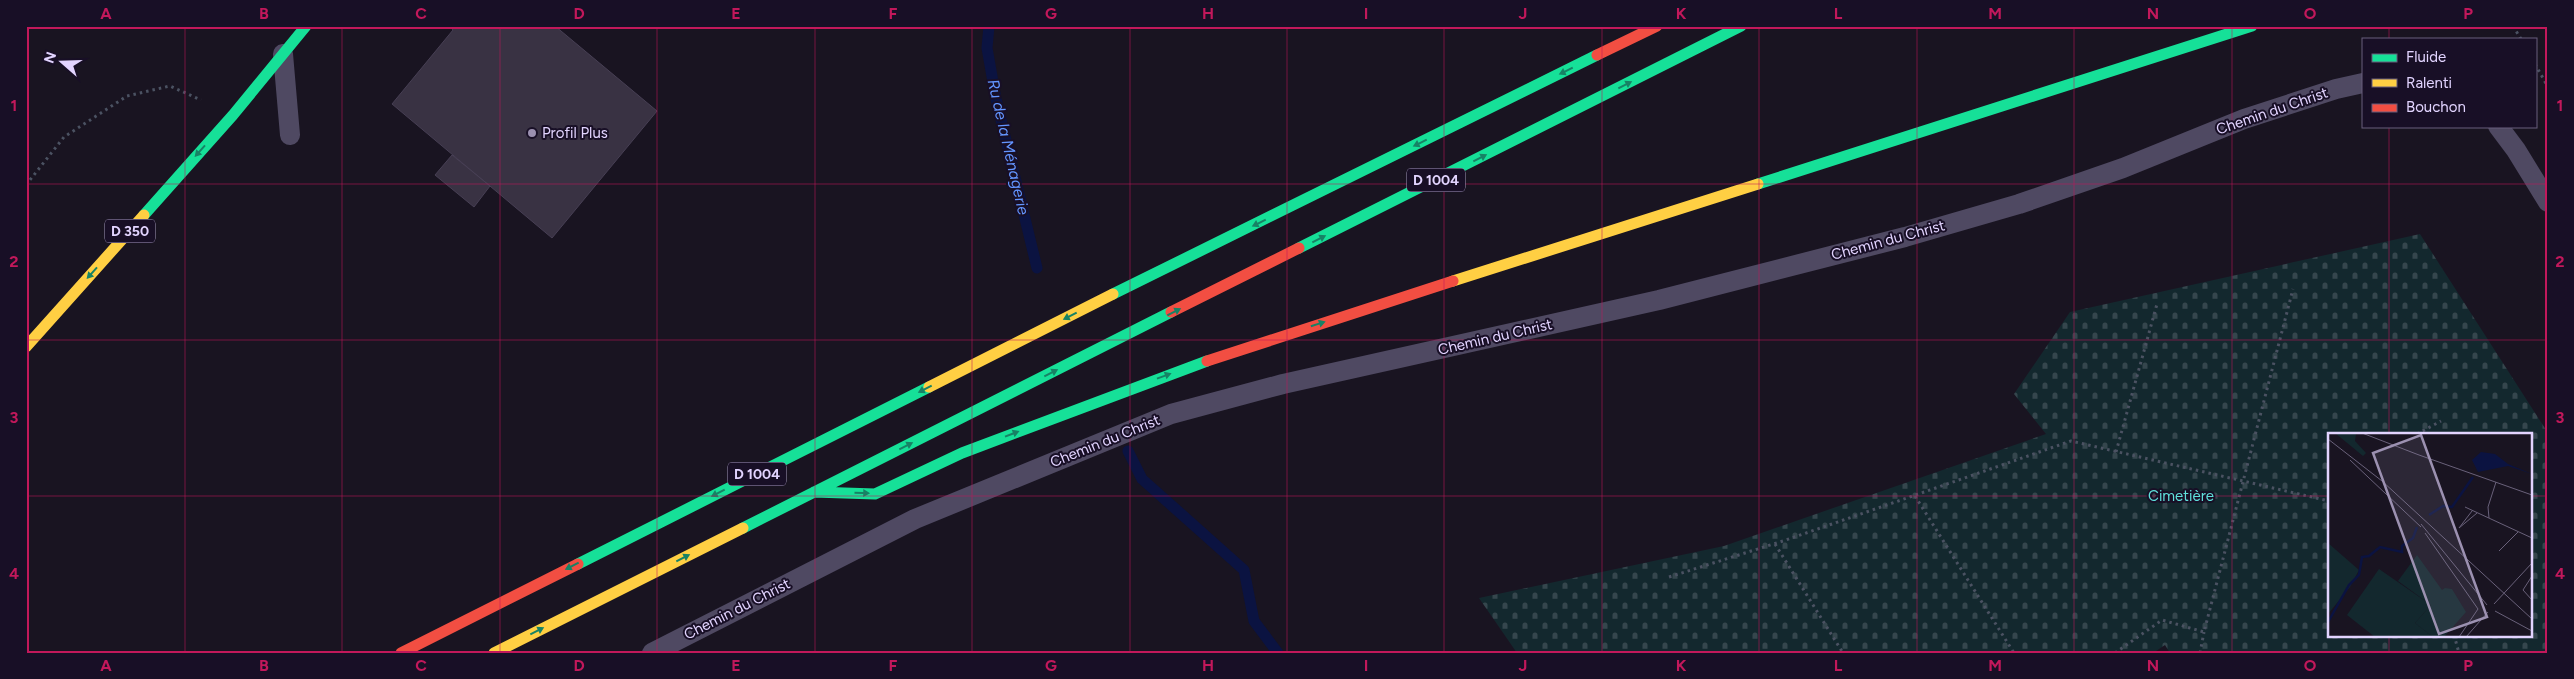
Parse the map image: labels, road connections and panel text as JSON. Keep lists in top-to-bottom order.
{
  "streets": {
    "main road": ["D 1004", "D 350"],
    "lane": ["Chemin du Christ"]
  },
  "water": ["Ru de la Ménagerie"],
  "parks": ["Cimetière"],
  "places": ["Profil Plus"],
  "legend": ["Fluide", "Ralenti", "Bouchon"],
  "north": "left",
  "grid": {
    "columns": [
      "A",
      "B",
      "C",
      "D",
      "E",
      "F",
      "G",
      "H",
      "I",
      "J",
      "K",
      "L",
      "M",
      "N",
      "O",
      "P"
    ],
    "rows": [
      "1",
      "2",
      "3",
      "4"
    ]
  }
}
